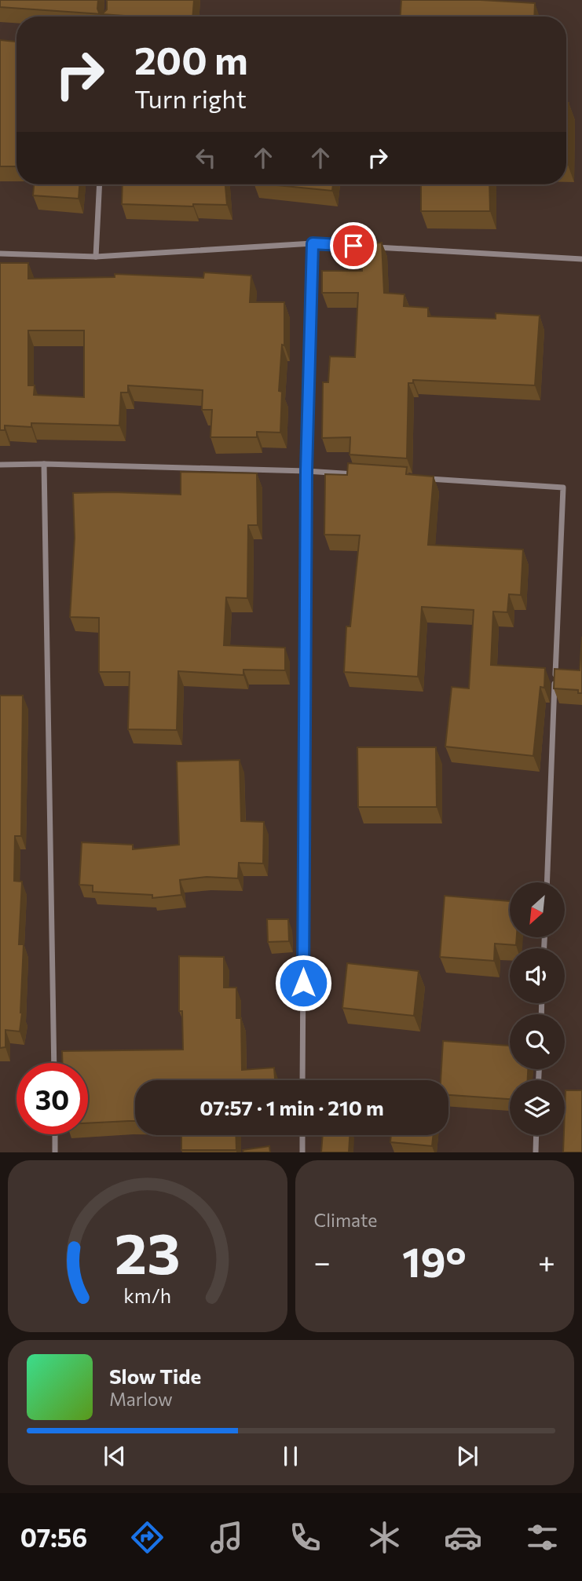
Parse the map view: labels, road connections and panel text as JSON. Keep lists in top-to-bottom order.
{
  "north": "bottom left",
  "page": {
    "turn": ["200 m", "Turn right"],
    "limit": "30",
    "trip": "07:57 · 1 min · 210 m",
    "tile": "Climate",
    "heat": ["−", "19°", "+"],
    "song": ["Slow Tide", "Marlow"],
    "tabs": "07:56",
    "gauge": ["23", "km/h"]
  }
}
